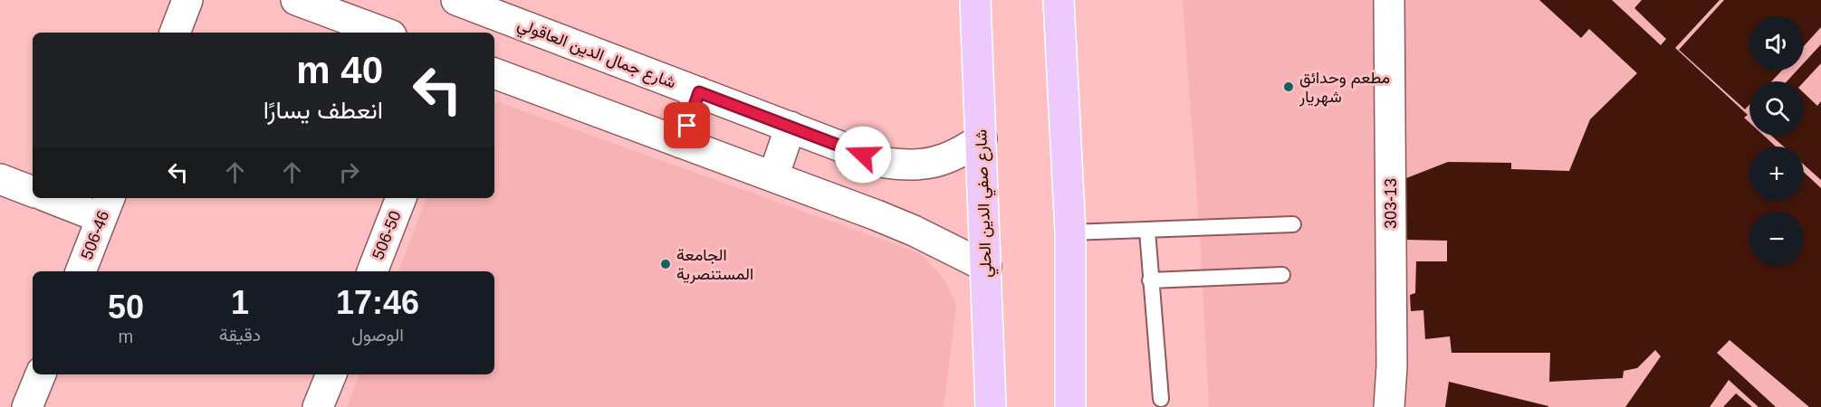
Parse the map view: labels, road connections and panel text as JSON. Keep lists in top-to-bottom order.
{
  "streets": {
    "main road": ["شارع صفي الدين الحلي"],
    "street": [
      "شارع جمال الدين العاقولي",
      "303-13",
      "506-46",
      "506-50"
    ]
  },
  "crossings": [
    ["شارع جمال الدين العاقولي", "شارع صفي الدين الحلي"]
  ],
  "places": ["مطعم وحدائق شهريار", "الجامعة المستنصرية"],
  "page": {
    "map_buttons": ["+", "−"],
    "turn": ["40 m", "انعطف يسارًا"],
    "eta": [
      "17:46",
      "الوصول",
      "1",
      "دقيقة",
      "50",
      "m"
    ]
  }
}
